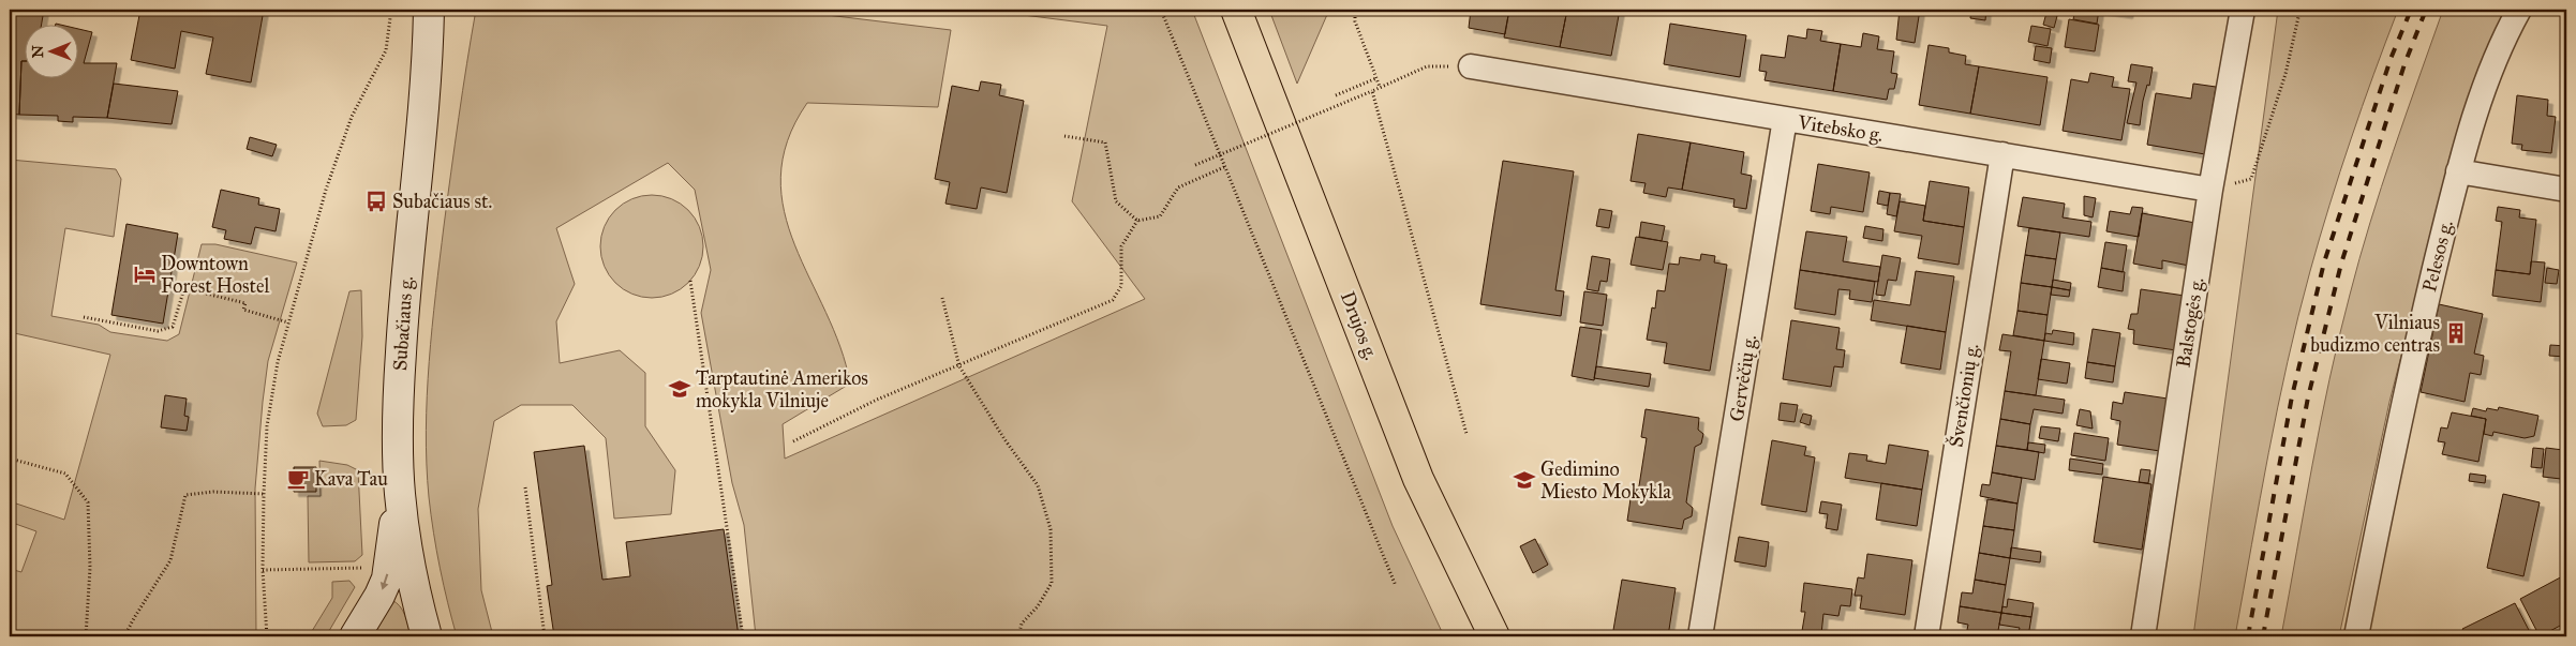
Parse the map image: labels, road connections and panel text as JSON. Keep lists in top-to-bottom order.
{
  "streets": {
    "main road": ["Subačiaus g.", "Drujos g."],
    "street": [
      "Vitebsko g.",
      "Pelesos g.",
      "Balstogės g.",
      "Gervėčių g.",
      "Švenčionių g."
    ]
  },
  "crossings": [
    ["Vitebsko g.", "Balstogės g."],
    ["Vitebsko g.", "Gervėčių g."],
    ["Vitebsko g.", "Švenčionių g."]
  ],
  "places": {
    "bus stop": ["Subačiaus st."],
    "hotel": ["Downtown Forest Hostel"],
    "building": ["Vilniaus budizmo centras"],
    "school or university": ["Tarptautinė Amerikos mokykla Vilniuje", "Gedimino Miesto Mokykla"],
    "cafe": ["Kava Tau"]
  },
  "north": "left"
}
